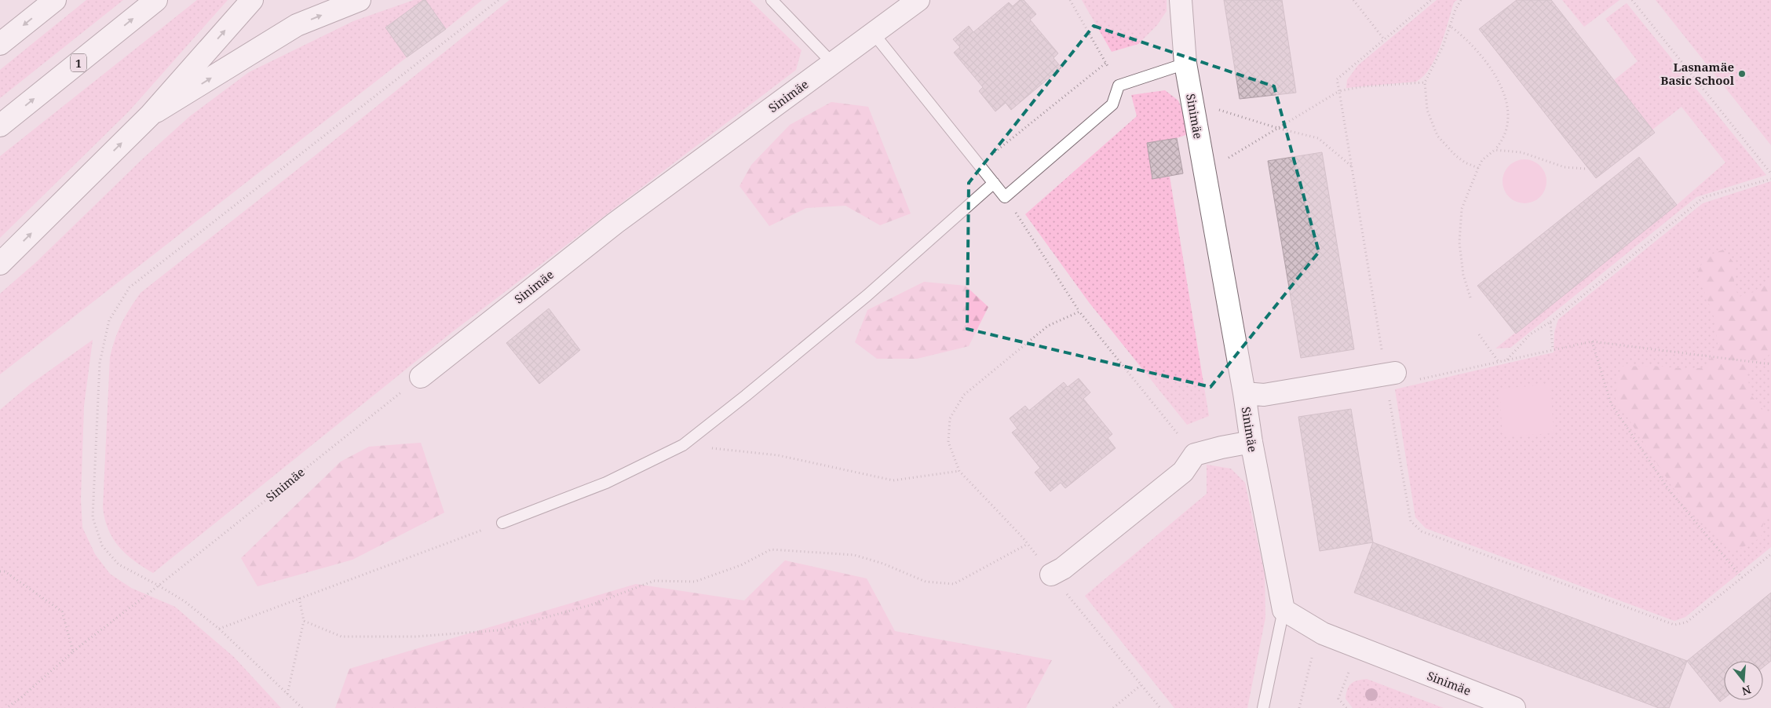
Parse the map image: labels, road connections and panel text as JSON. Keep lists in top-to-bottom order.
{
  "streets": {
    "main road": ["1", "Sinimäe"]
  },
  "places": ["Lasnamäe Basic School"],
  "north": "bottom"
}
